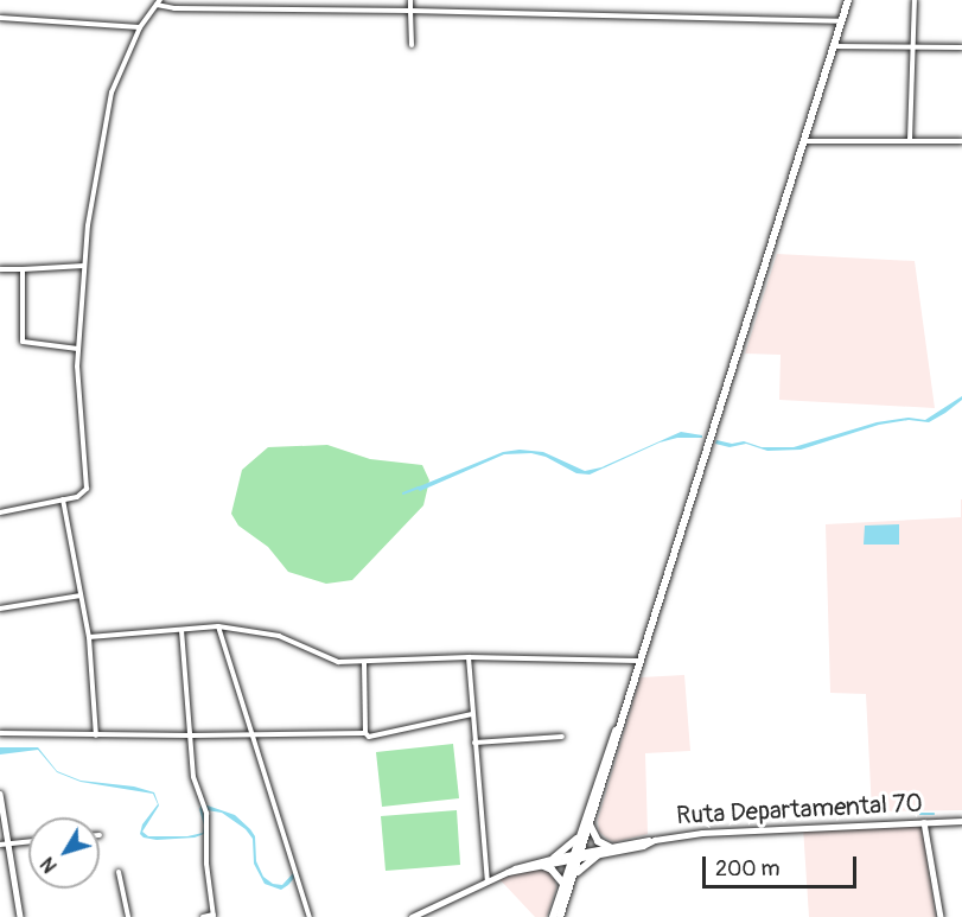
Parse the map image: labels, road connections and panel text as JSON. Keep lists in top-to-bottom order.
{
  "streets": {
    "main road": ["Ruta Departamental 70"]
  },
  "scale_bar": "200 m",
  "north": "bottom left"
}
